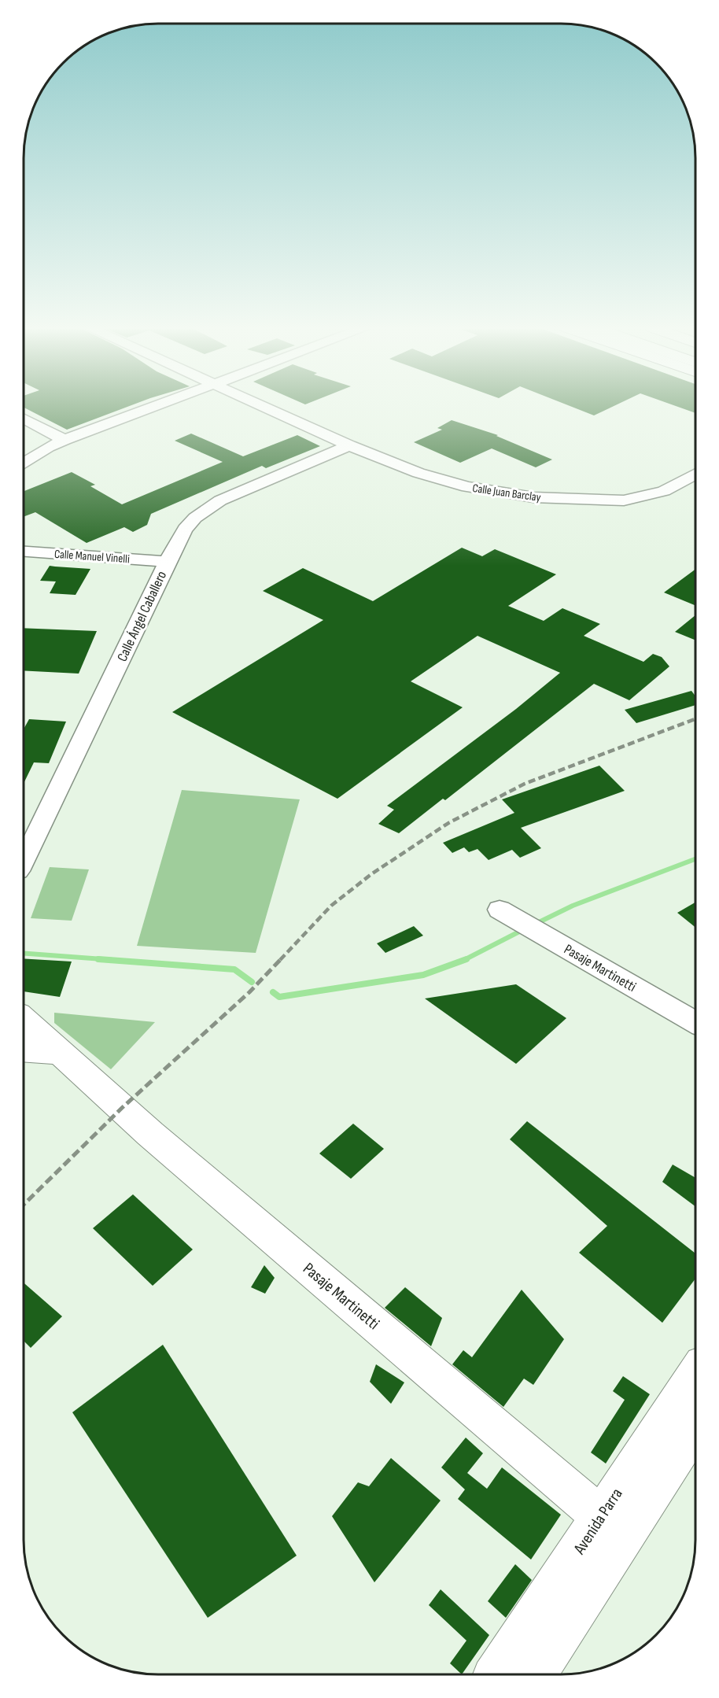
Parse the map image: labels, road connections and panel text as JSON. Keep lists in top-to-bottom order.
{
  "streets": {
    "main road": ["Pasaje Martinetti", "Avenida Parra"],
    "street": ["Calle Juan Barclay", "Calle Manuel Vinelli", "Calle Ángel Caballero"]
  },
  "crossings": [
    ["Calle Juan Barclay", "Calle Ángel Caballero"],
    ["Calle Manuel Vinelli", "Calle Ángel Caballero"],
    ["Pasaje Martinetti", "Avenida Parra"]
  ]
}
